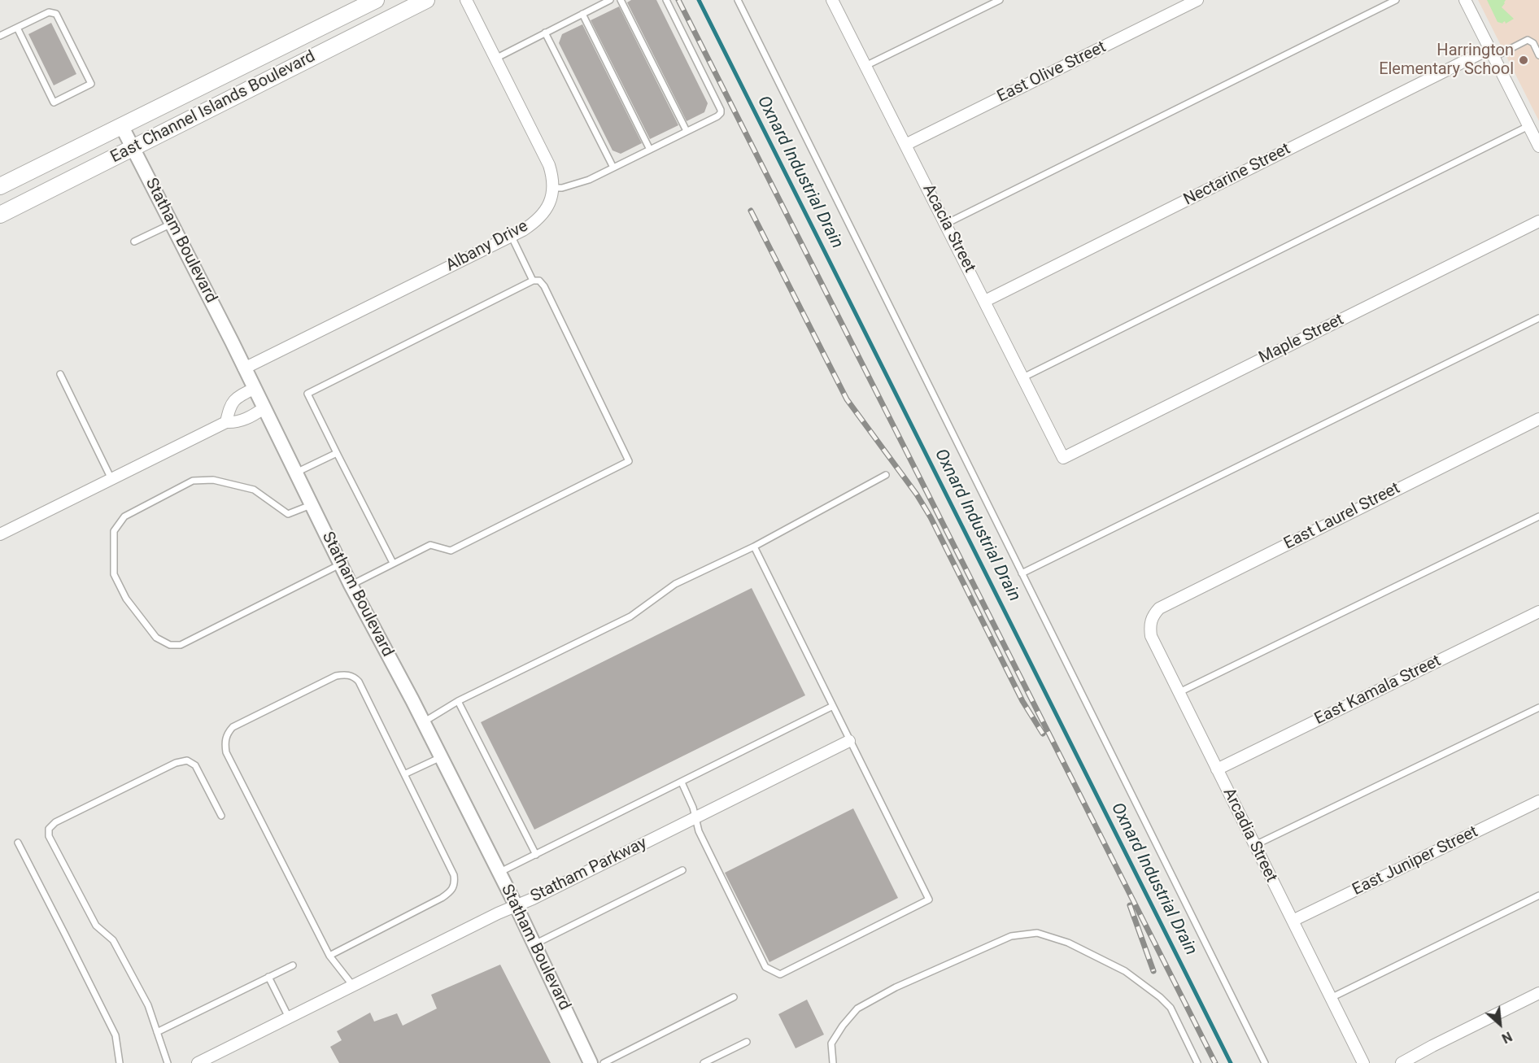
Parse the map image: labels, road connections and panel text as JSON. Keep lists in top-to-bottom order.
{
  "streets": {
    "main road": ["East Channel Islands Boulevard"],
    "street": [
      "East Olive Street",
      "Nectarine Street",
      "Acacia Street",
      "Statham Boulevard",
      "Albany Drive",
      "Maple Street",
      "East Laurel Street",
      "East Kamala Street",
      "Arcadia Street",
      "East Juniper Street",
      "Statham Parkway"
    ]
  },
  "crossings": [
    ["East Olive Street", "Acacia Street"],
    ["East Channel Islands Boulevard", "Statham Boulevard"],
    ["Nectarine Street", "Acacia Street"],
    ["Acacia Street", "Maple Street"],
    ["Statham Boulevard", "Albany Drive"],
    ["Statham Boulevard", "Statham Parkway"],
    ["East Laurel Street", "Arcadia Street"],
    ["East Kamala Street", "Arcadia Street"],
    ["Arcadia Street", "East Juniper Street"]
  ],
  "water": ["Oxnard Industrial Drain"],
  "places": ["Harrington Elementary School"],
  "north": "bottom right"
}
